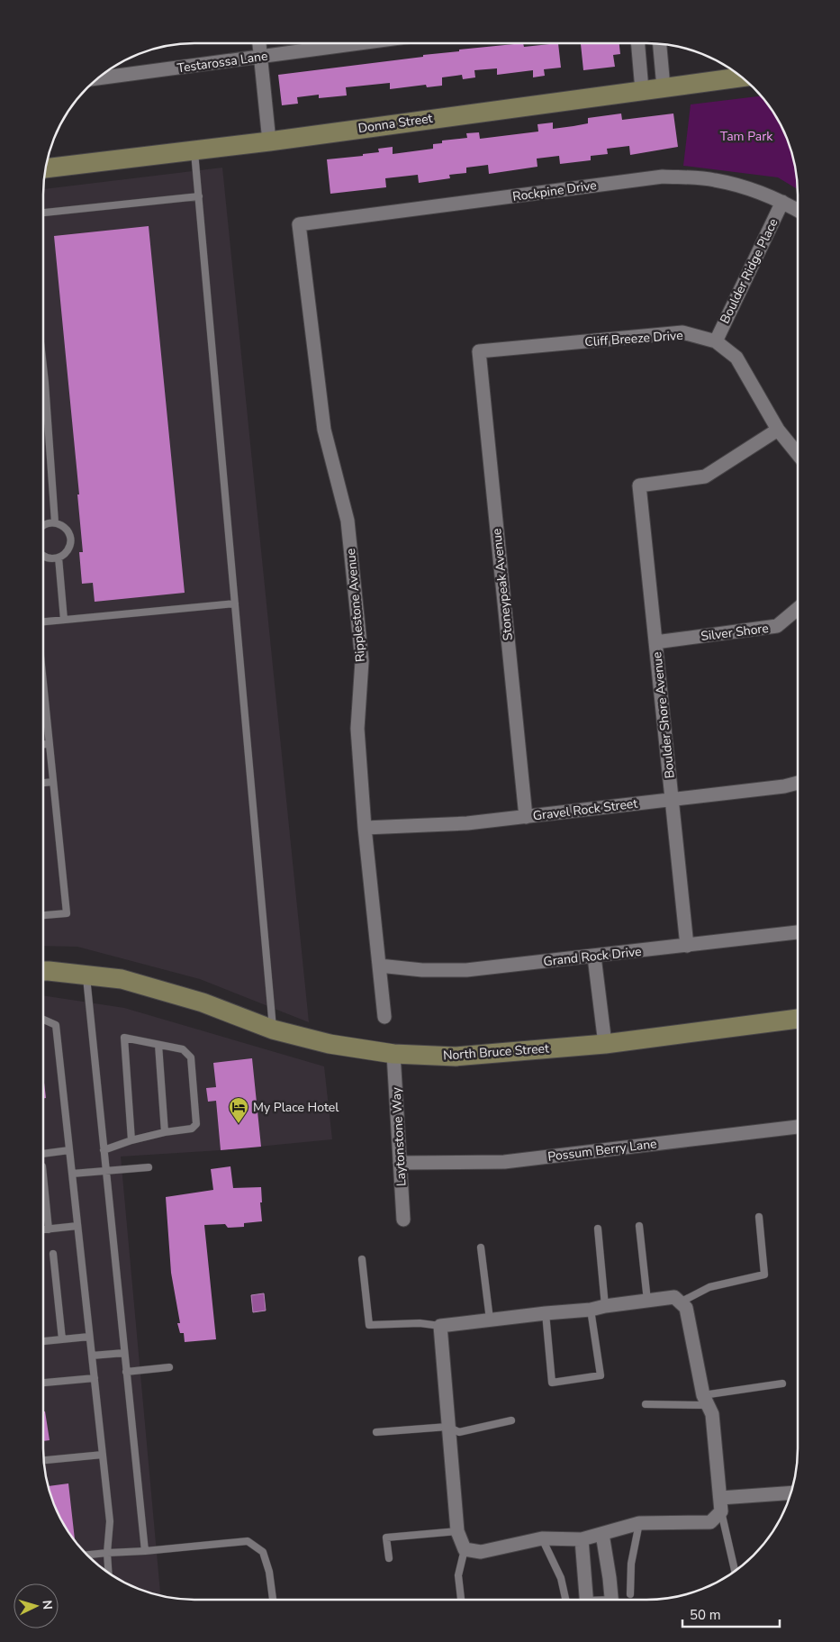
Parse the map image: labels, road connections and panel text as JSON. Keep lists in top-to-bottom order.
{
  "streets": {
    "street": [
      "Testarossa Lane",
      "Donna Street",
      "Rockpine Drive",
      "Boulder Ridge Place",
      "Cliff Breeze Drive",
      "Stoneypeak Avenue",
      "Ripplestone Avenue",
      "Silver Shore",
      "Boulder Shore Avenue",
      "Gravel Rock Street",
      "Grand Rock Drive",
      "North Bruce Street",
      "Laytonstone Way",
      "Possum Berry Lane"
    ]
  },
  "crossings": [
    ["Rockpine Drive", "Boulder Ridge Place"],
    ["Rockpine Drive", "Ripplestone Avenue"],
    ["Boulder Ridge Place", "Cliff Breeze Drive"],
    ["Cliff Breeze Drive", "Stoneypeak Avenue"],
    ["Cliff Breeze Drive", "Boulder Shore Avenue"],
    ["Stoneypeak Avenue", "Gravel Rock Street"],
    ["Ripplestone Avenue", "Gravel Rock Street"],
    ["Ripplestone Avenue", "Grand Rock Drive"],
    ["Silver Shore", "Boulder Shore Avenue"],
    ["Boulder Shore Avenue", "Gravel Rock Street"],
    ["Boulder Shore Avenue", "Grand Rock Drive"],
    ["North Bruce Street", "Laytonstone Way"],
    ["Laytonstone Way", "Possum Berry Lane"]
  ],
  "parks": ["Tam Park"],
  "places": {
    "hotel": ["My Place Hotel"]
  },
  "scale_bar": "50 m",
  "north": "right"
}
